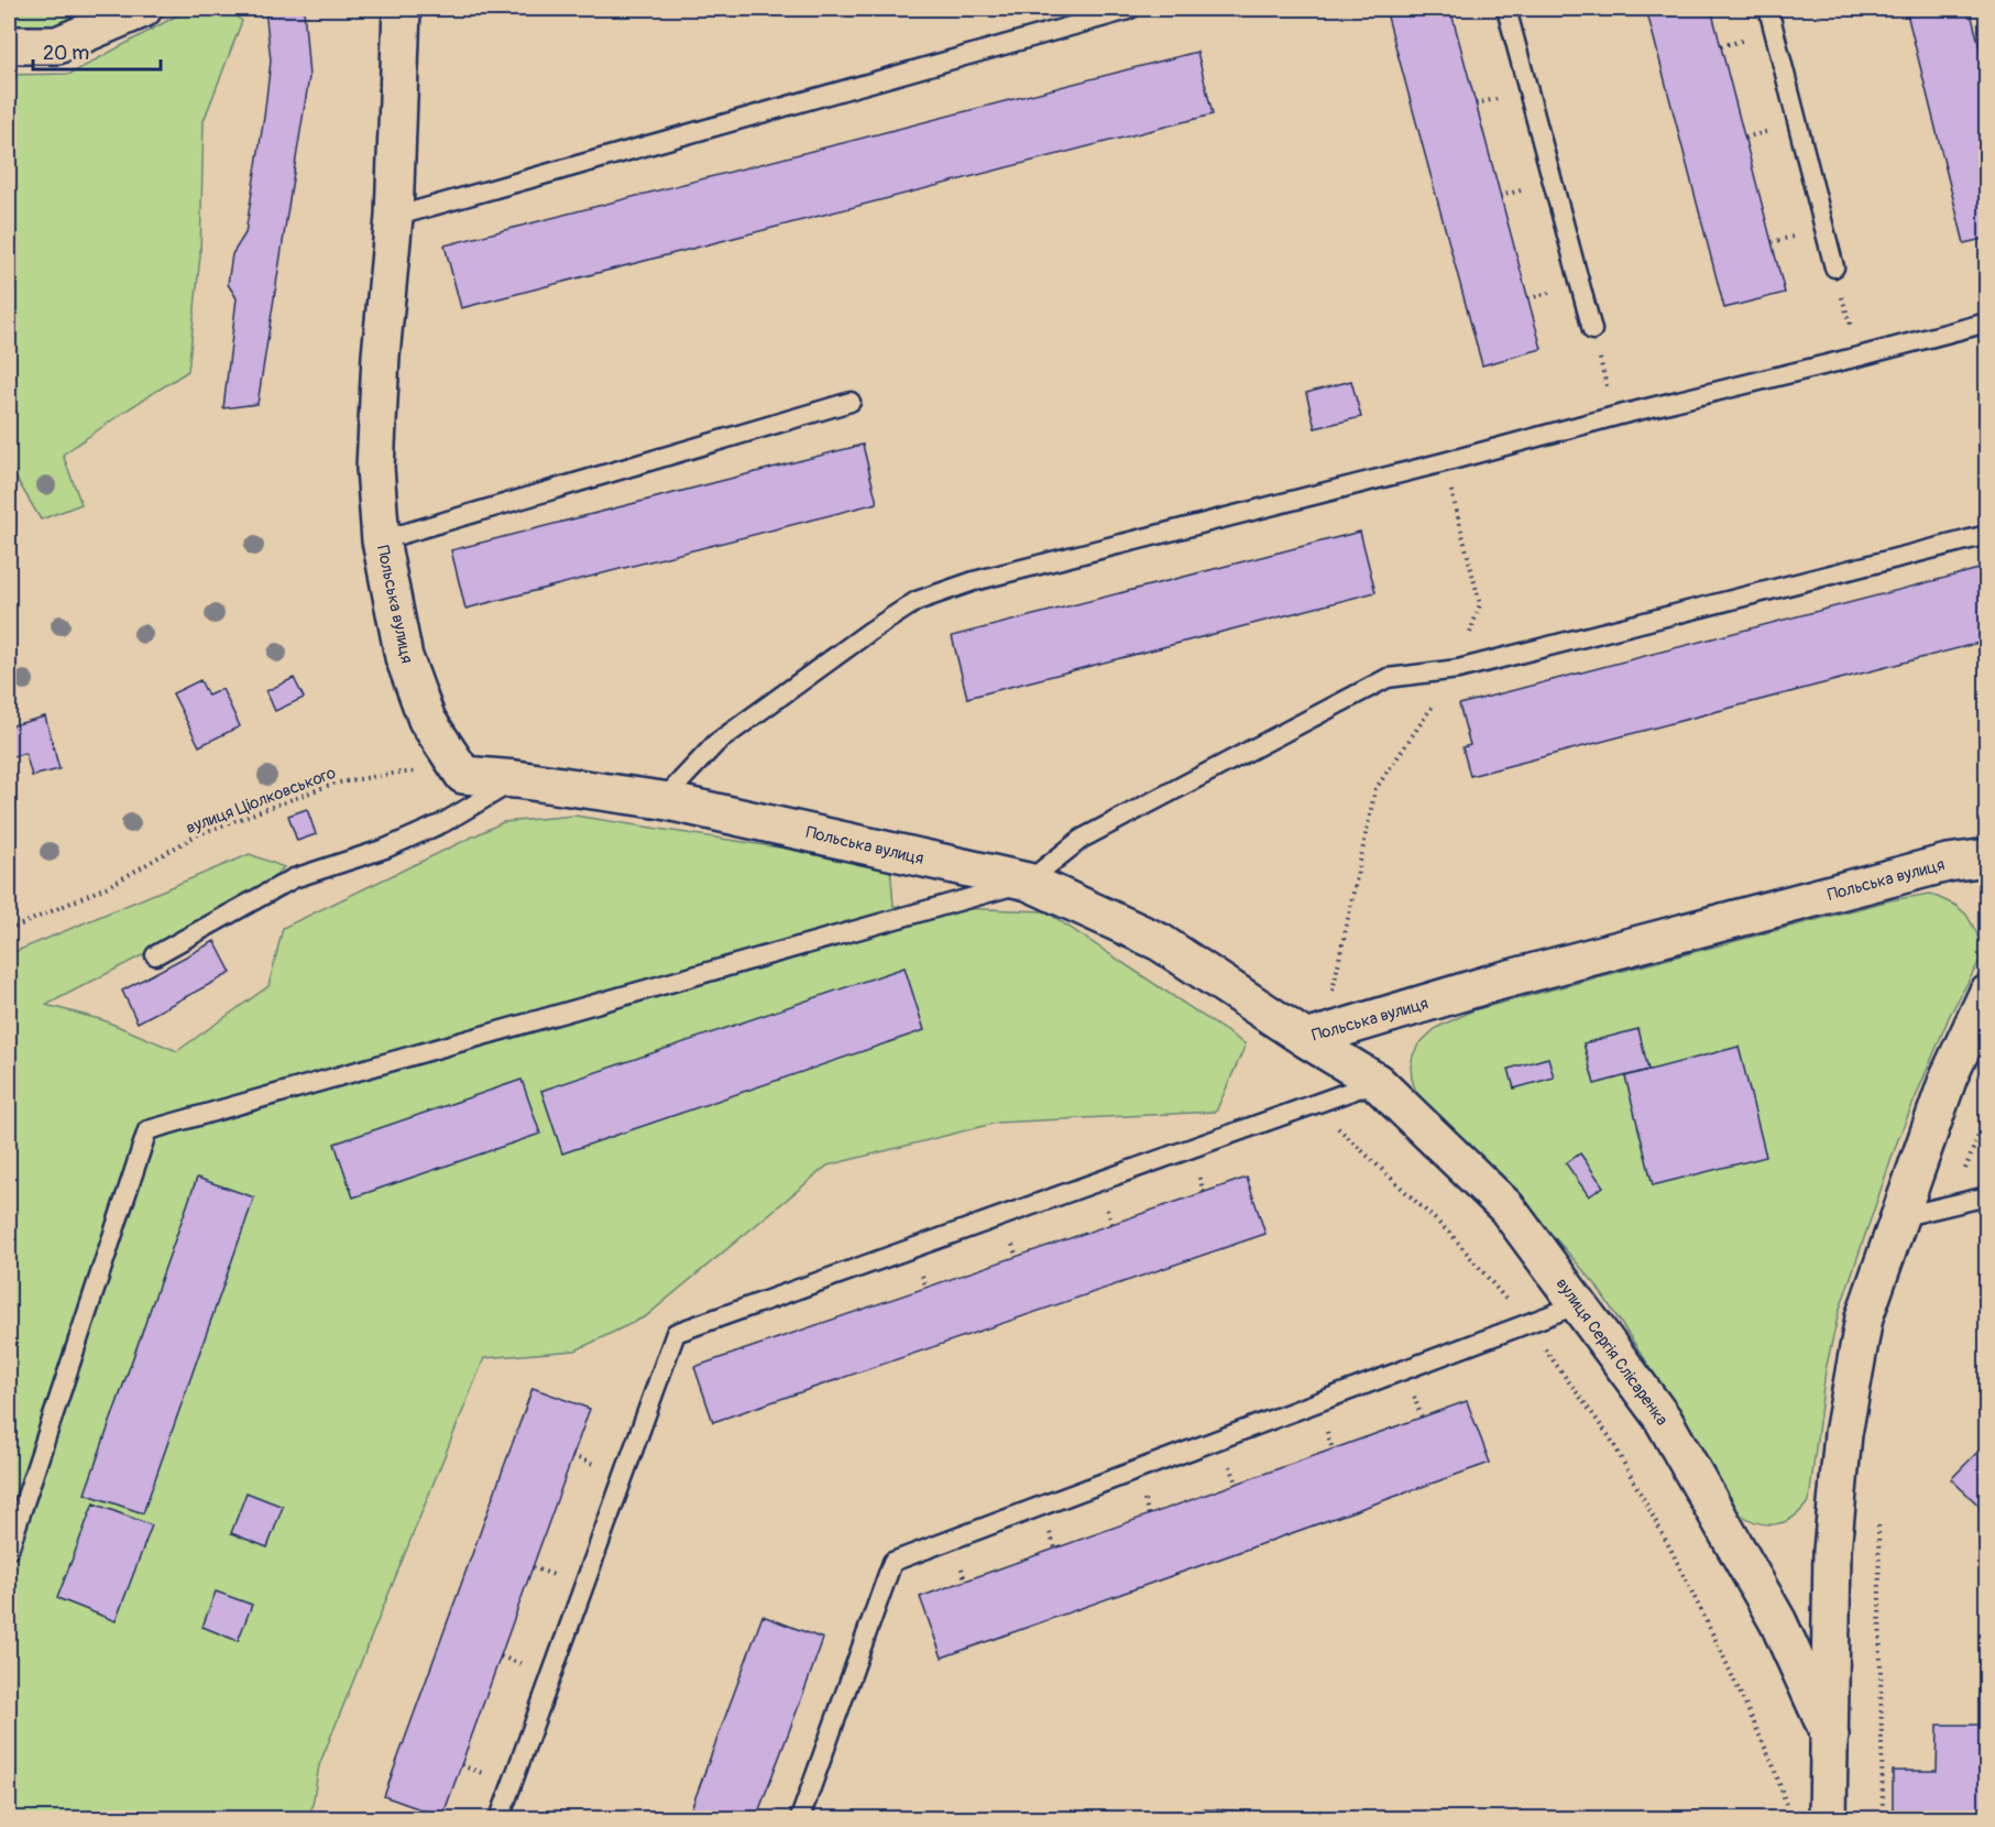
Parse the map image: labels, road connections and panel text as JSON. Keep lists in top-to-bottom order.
{
  "streets": {
    "street": ["Польська вулиця", "вулиця Сергія Слісаренка"],
    "path": ["вулиця Ціолковського"]
  },
  "crossings": [
    ["Польська вулиця", "вулиця Ціолковського"],
    ["Польська вулиця", "вулиця Сергія Слісаренка"]
  ],
  "scale_bar": "20 m"
}
